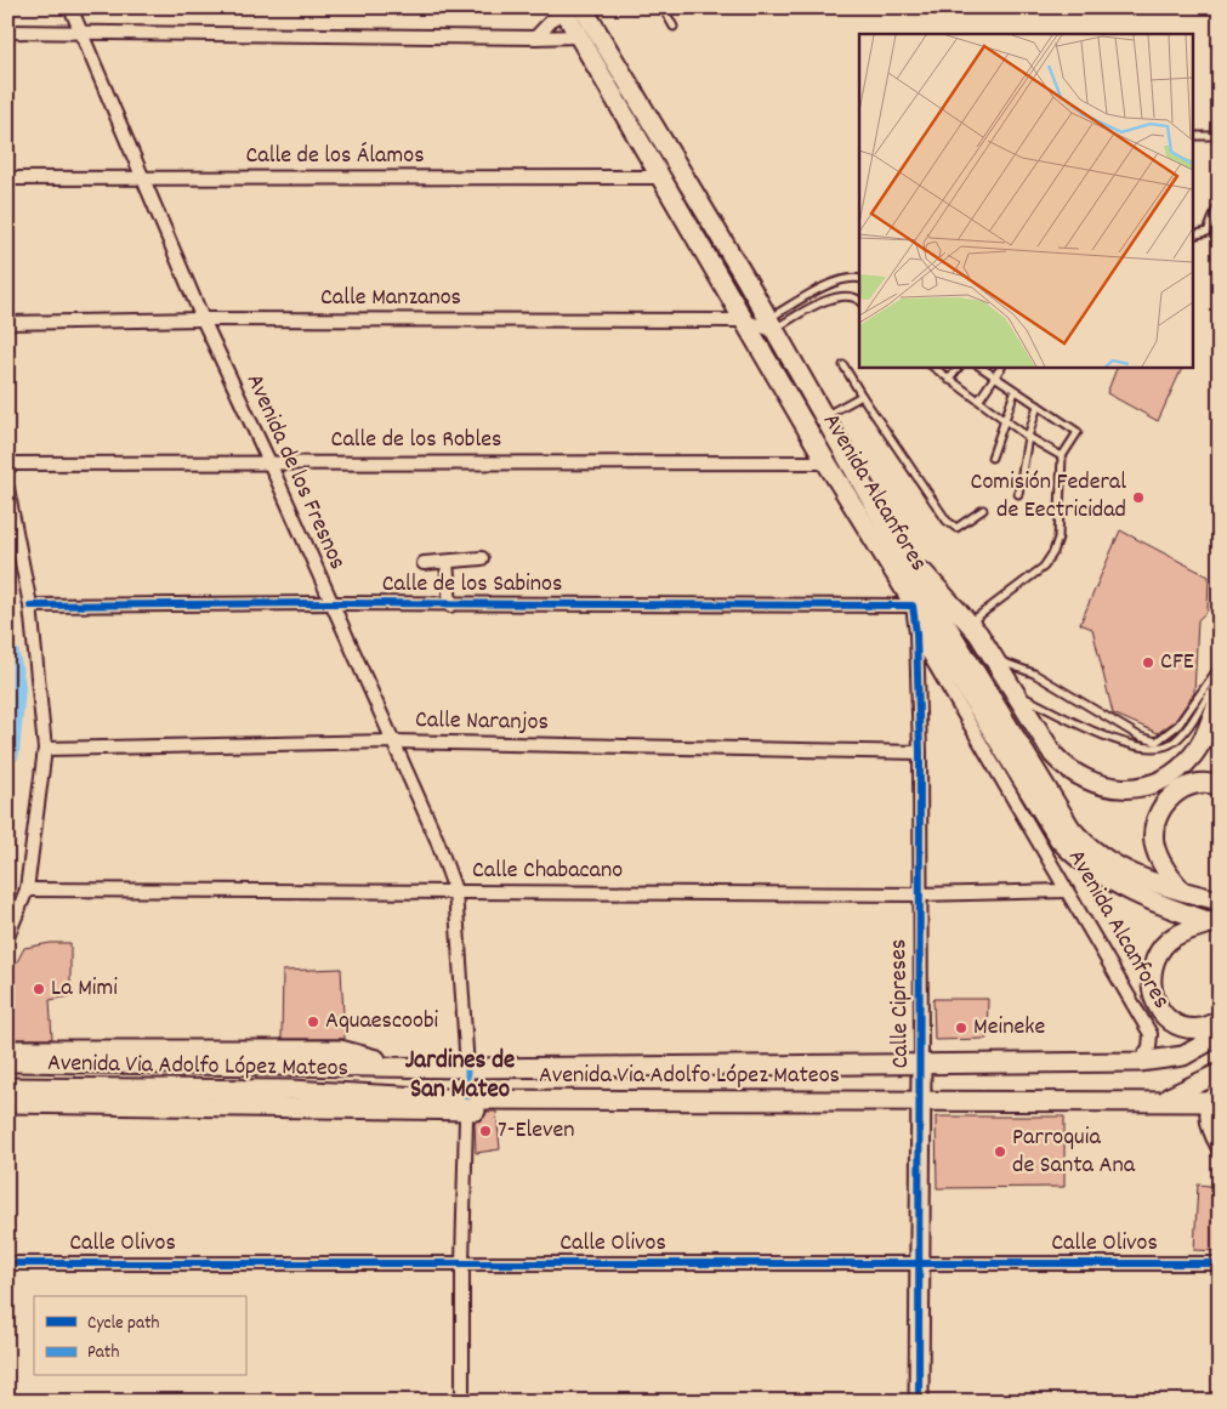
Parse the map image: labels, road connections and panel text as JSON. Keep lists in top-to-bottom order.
{
  "streets": {
    "main road": ["Avenida Alcanfores", "Calle Cipreses", "Avenida Via Adolfo López Mateos"],
    "street": [
      "Calle de los Álamos",
      "Calle Manzanos",
      "Calle de los Robles",
      "Avenida de los Fresnos",
      "Calle de los Sabinos",
      "Calle Naranjos",
      "Calle Chabacano",
      "Calle Olivos"
    ]
  },
  "crossings": [
    ["Calle de los Álamos", "Avenida de los Fresnos"],
    ["Calle de los Álamos", "Avenida Alcanfores"],
    ["Calle Manzanos", "Avenida de los Fresnos"],
    ["Calle Manzanos", "Avenida Alcanfores"],
    ["Calle de los Robles", "Avenida de los Fresnos"],
    ["Calle de los Robles", "Avenida Alcanfores"],
    ["Avenida de los Fresnos", "Calle de los Sabinos"],
    ["Avenida de los Fresnos", "Calle Naranjos"],
    ["Avenida de los Fresnos", "Calle Chabacano"],
    ["Avenida de los Fresnos", "Avenida Via Adolfo López Mateos"],
    ["Avenida Alcanfores", "Calle de los Sabinos"],
    ["Avenida Alcanfores", "Calle Chabacano"],
    ["Avenida Alcanfores", "Calle Cipreses"],
    ["Avenida Alcanfores", "Avenida Via Adolfo López Mateos"],
    ["Calle de los Sabinos", "Calle Cipreses"],
    ["Calle Naranjos", "Calle Cipreses"],
    ["Calle Chabacano", "Calle Cipreses"],
    ["Calle Cipreses", "Avenida Via Adolfo López Mateos"],
    ["Calle Cipreses", "Calle Olivos"]
  ],
  "districts": ["Jardines de San Mateo"],
  "places": [
    "Comisión Federal de Eectricidad",
    "CFE",
    "La Mimi",
    "Aquaescoobi",
    "Meineke",
    "7-Eleven",
    "Parroquia de Santa Ana"
  ],
  "legend": ["Cycle path", "Path"]
}
